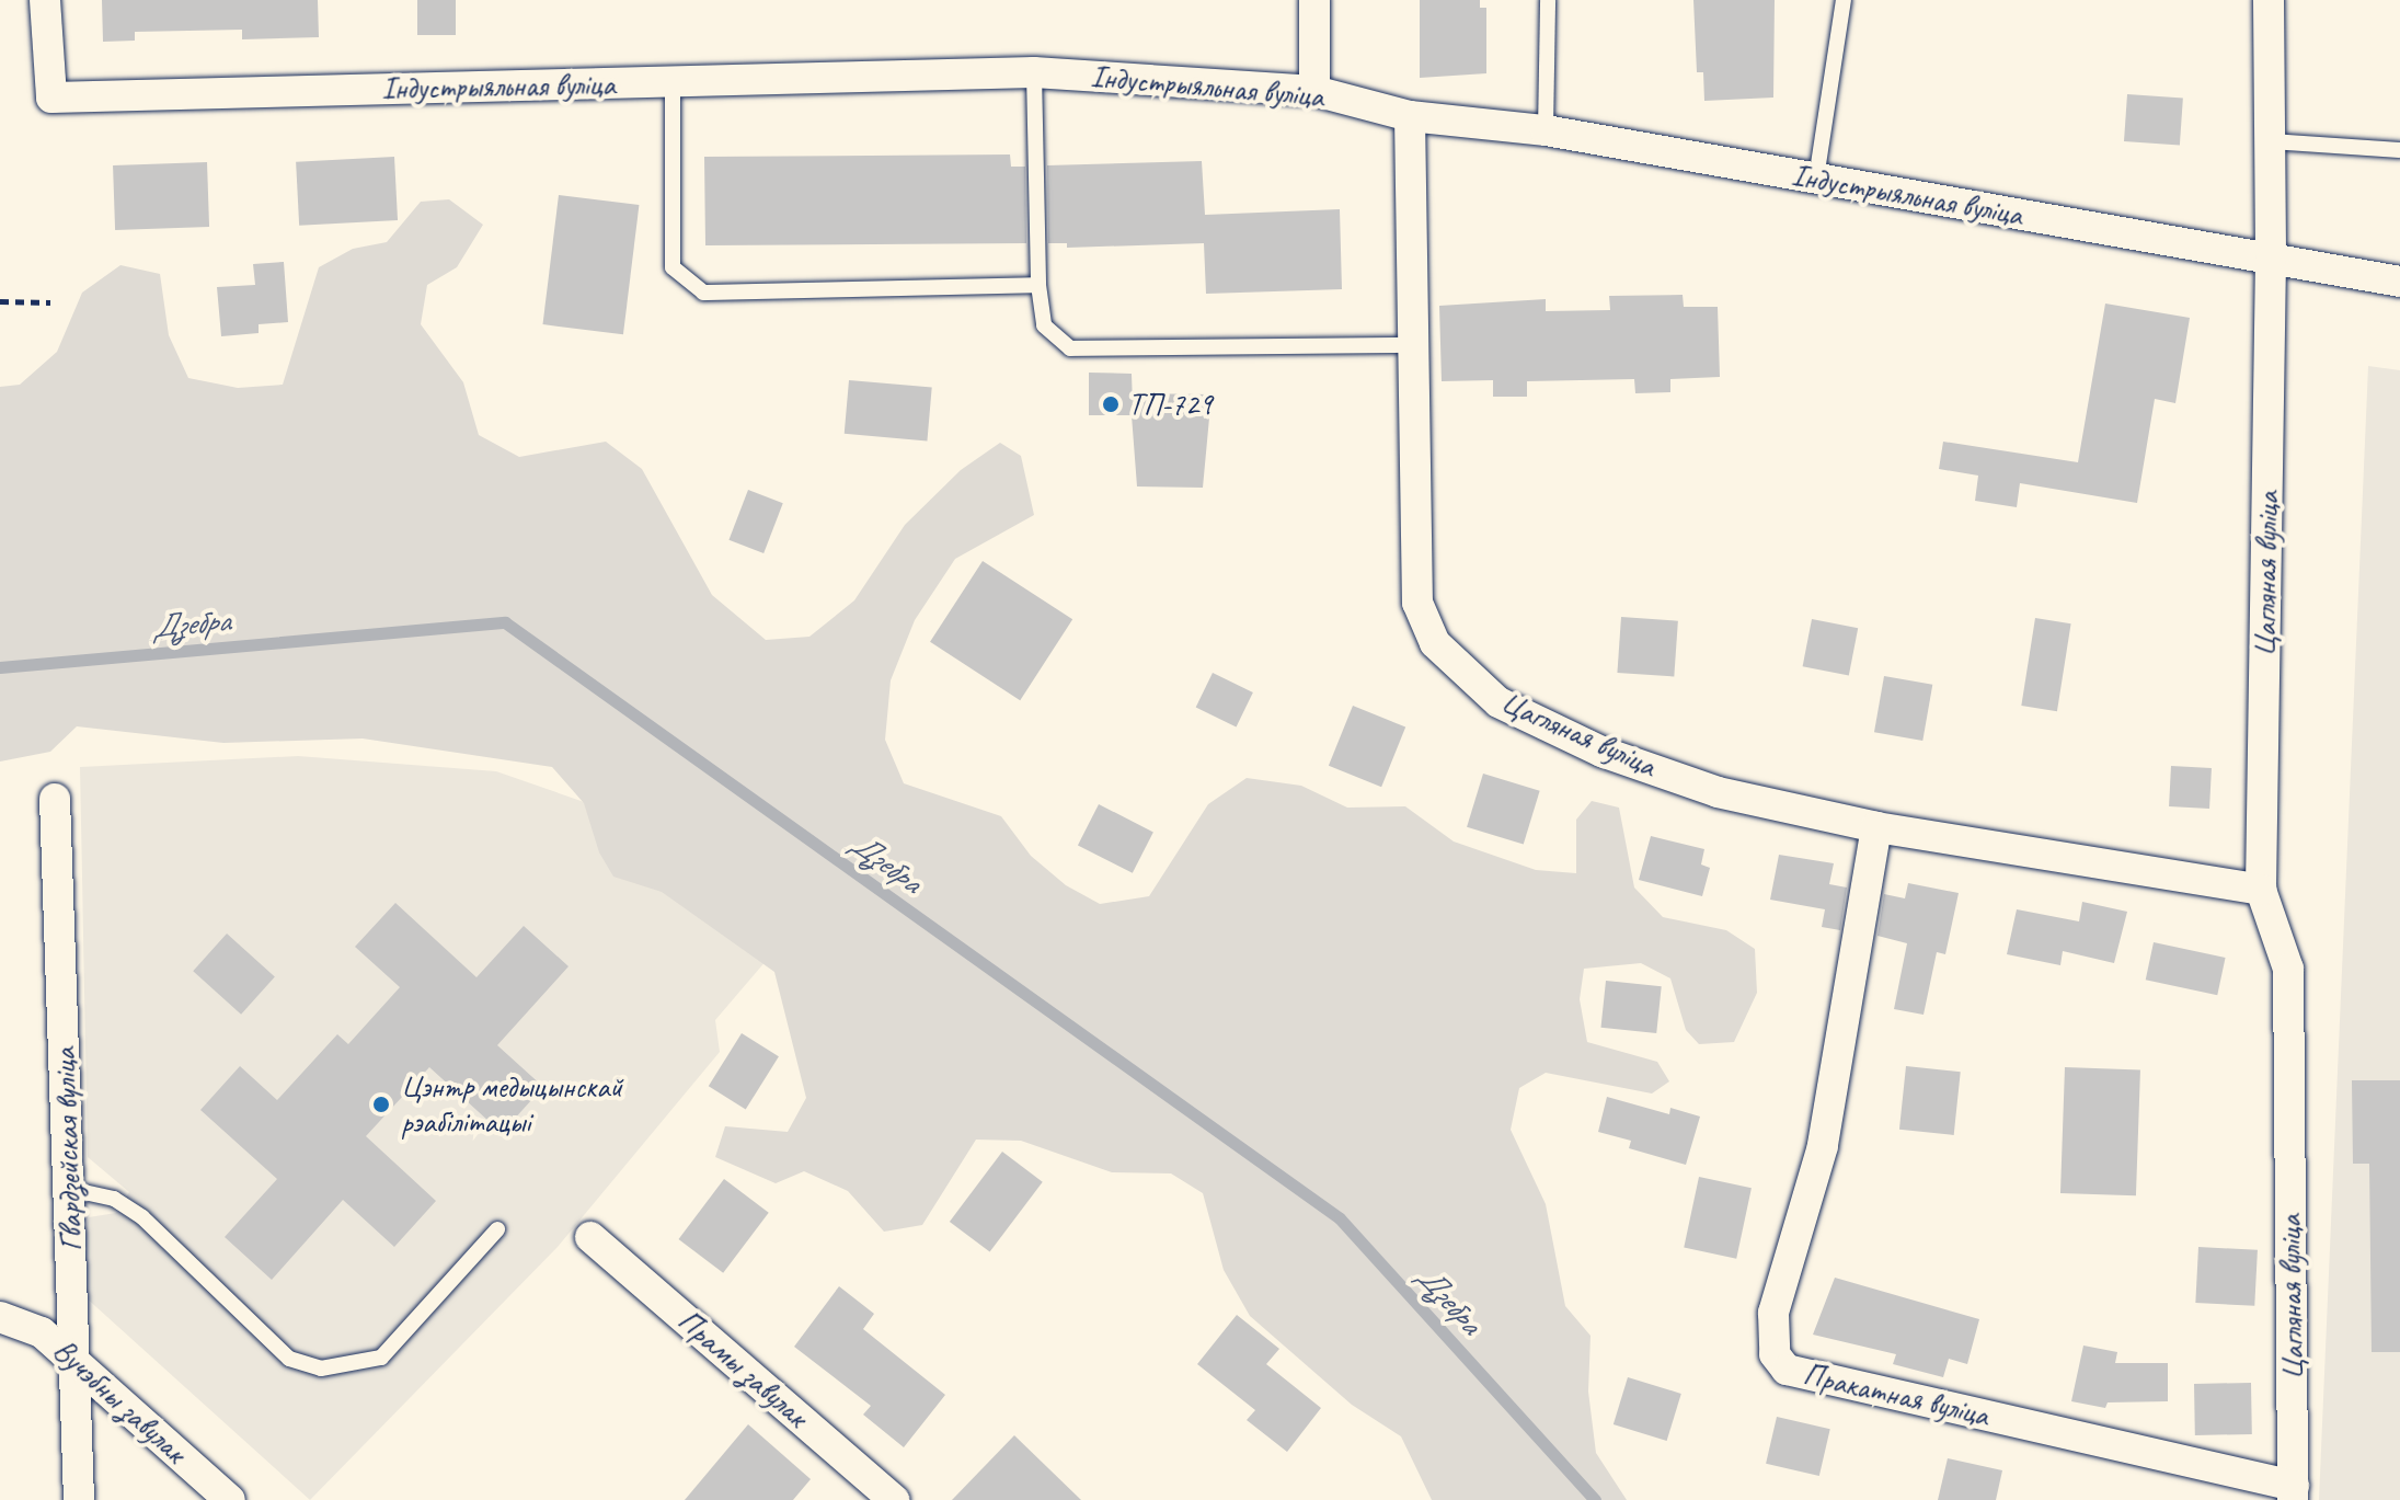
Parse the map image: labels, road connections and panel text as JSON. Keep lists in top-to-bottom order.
{
  "streets": {
    "street": [
      "Індустрыяльная вуліца",
      "Цагляная вуліца",
      "Гвардзейская вуліца",
      "Прамы завулак",
      "Пракатная вуліца",
      "Вучэбны завулак"
    ]
  },
  "crossings": [
    ["Індустрыяльная вуліца", "Цагляная вуліца"],
    ["Цагляная вуліца", "Пракатная вуліца"],
    ["Гвардзейская вуліца", "Вучэбны завулак"]
  ],
  "water": ["Дзебра"],
  "places": ["ТП-729", "Цэнтр медыцынскай рэабілітацыі"]
}
